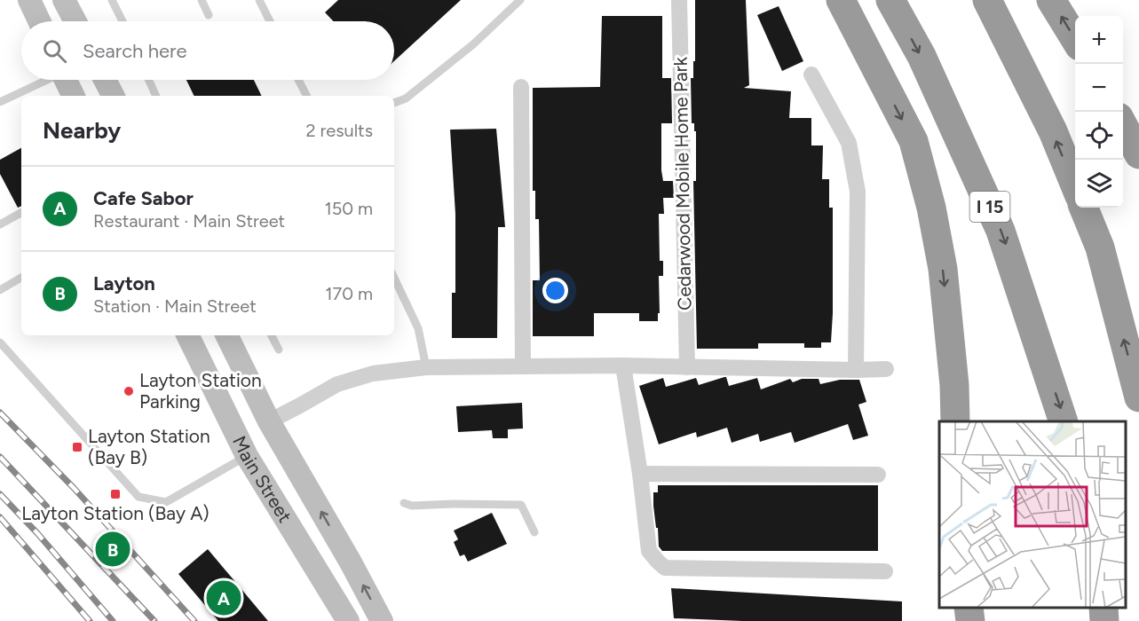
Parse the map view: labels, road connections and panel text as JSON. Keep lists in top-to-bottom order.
{
  "streets": {
    "highway": ["I 15"],
    "main road": ["Main Street"],
    "street": ["Cedarwood Mobile Home Park"]
  },
  "places": {
    "other": ["Layton Station Parking"],
    "transit": ["Layton Station (Bay B)", "Layton Station (Bay A)"]
  },
  "page": {
    "map_buttons": ["+", "−"],
    "search": "Search here",
    "heading": ["Nearby", "2 results"],
    "list": [
      {
        "mark": "A",
        "name": "Cafe Sabor",
        "note": "Restaurant · Main Street",
        "value": "150 m"
      },
      {
        "mark": "B",
        "name": "Layton",
        "note": "Station · Main Street",
        "value": "170 m"
      }
    ],
    "pins": ["B", "A"]
  }
}
